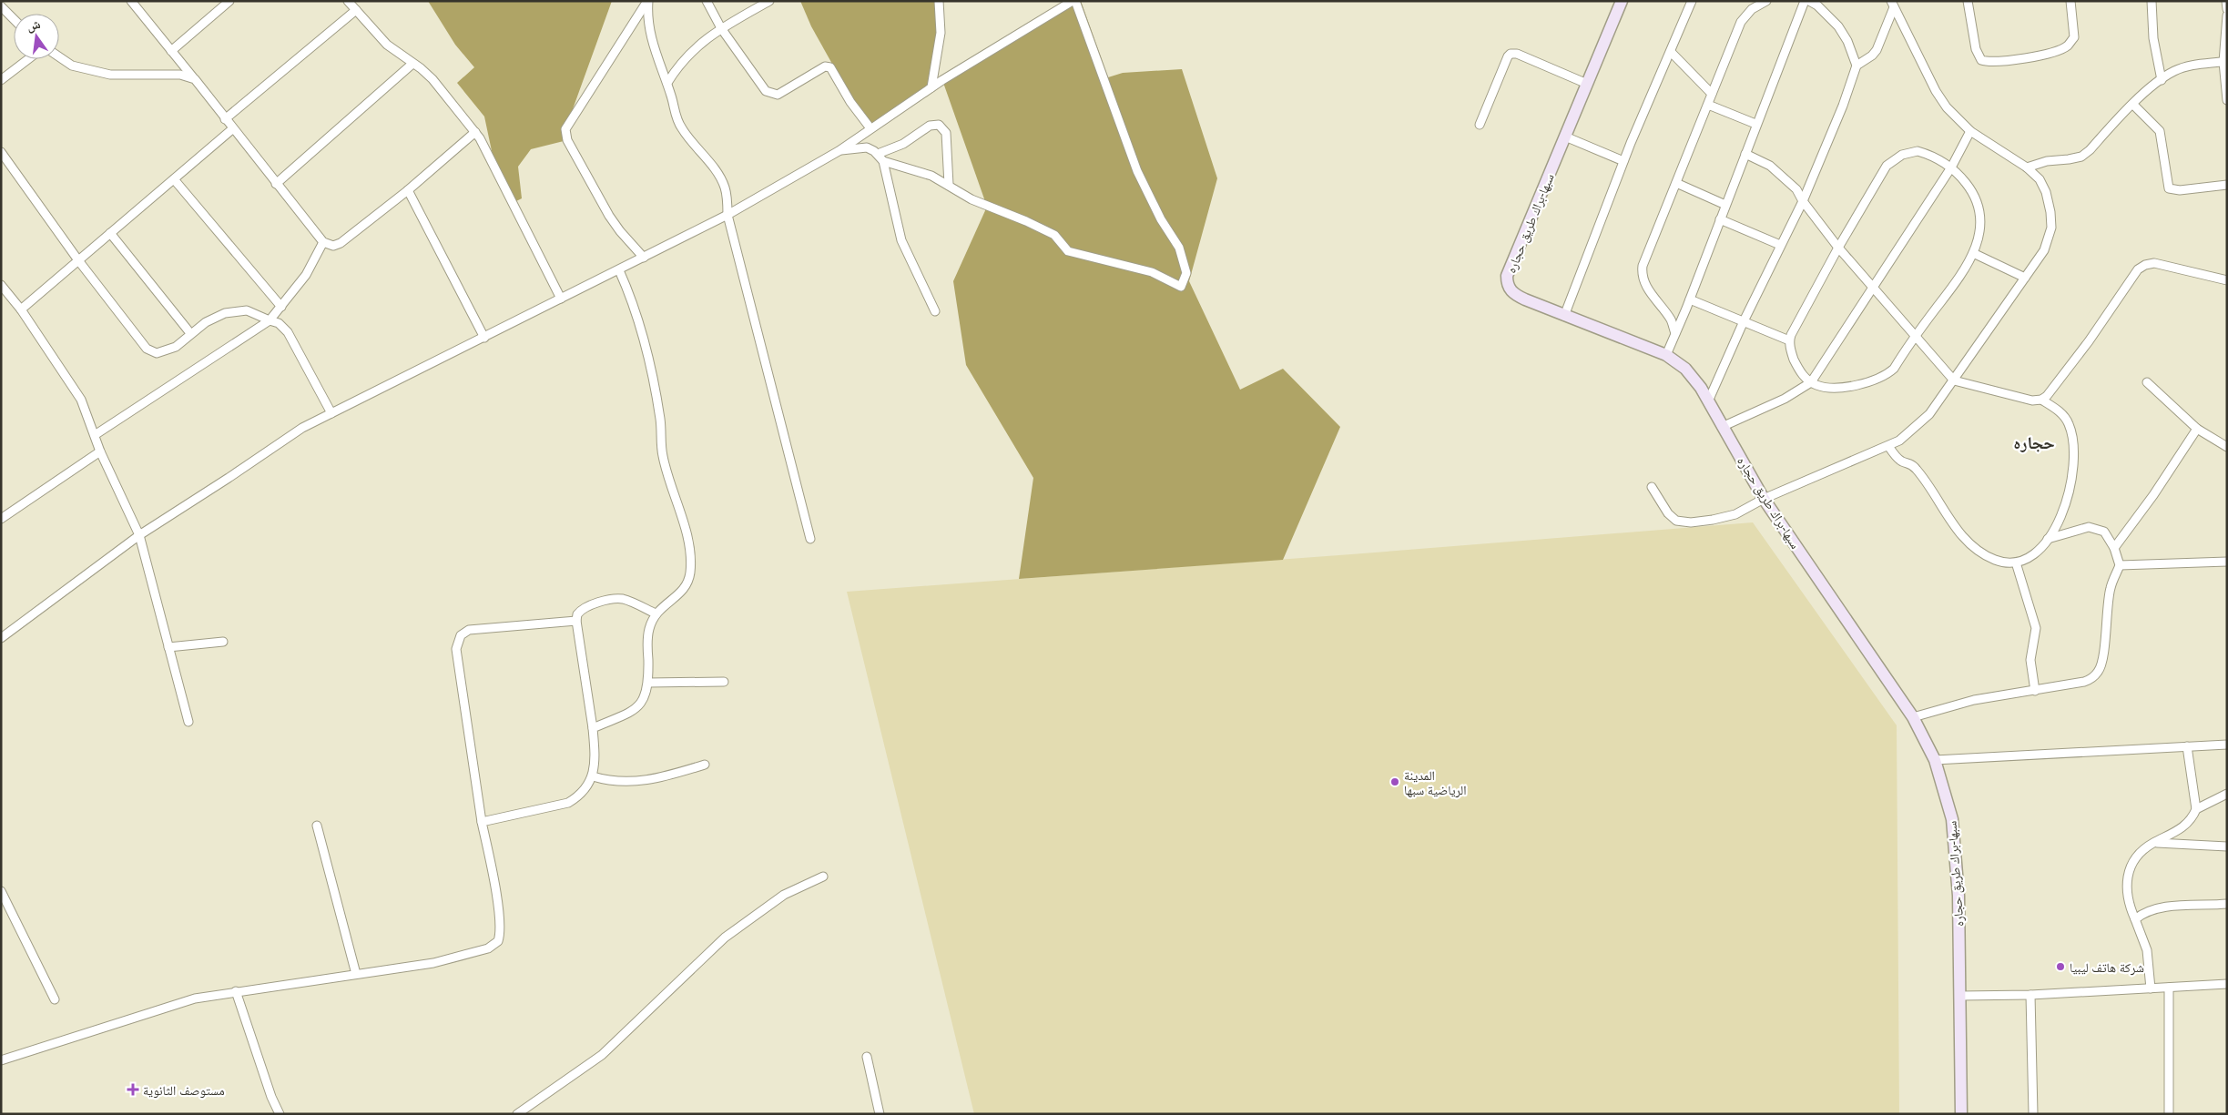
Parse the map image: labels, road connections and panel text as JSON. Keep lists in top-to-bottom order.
{
  "streets": {
    "main road": ["سبها-براك طريق حجاره"]
  },
  "districts": ["حجاره"],
  "places": {
    "other": ["المدينة الرياضية سبها", "شركة هاتف ليبيا"],
    "health": ["مستوصف الثانوية"]
  },
  "north": "top"
}
